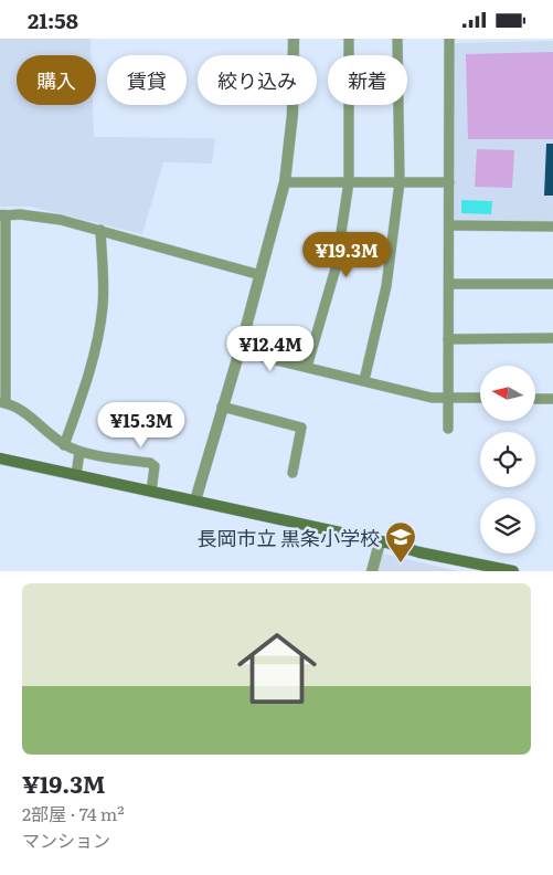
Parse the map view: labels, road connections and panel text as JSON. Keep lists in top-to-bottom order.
{
  "places": {
    "school or university": ["長岡市立 黒条小学校"]
  },
  "north": "left",
  "page": {
    "status": "21:58",
    "chip": [
      "購入",
      "賃貸",
      "絞り込み",
      "新着"
    ],
    "price": ["¥19.3M", "¥12.4M", "¥15.3M"],
    "list": [
      {
        "name": "¥19.3M",
        "note": "2部屋 · 74 m² · マンション"
      }
    ]
  }
}
